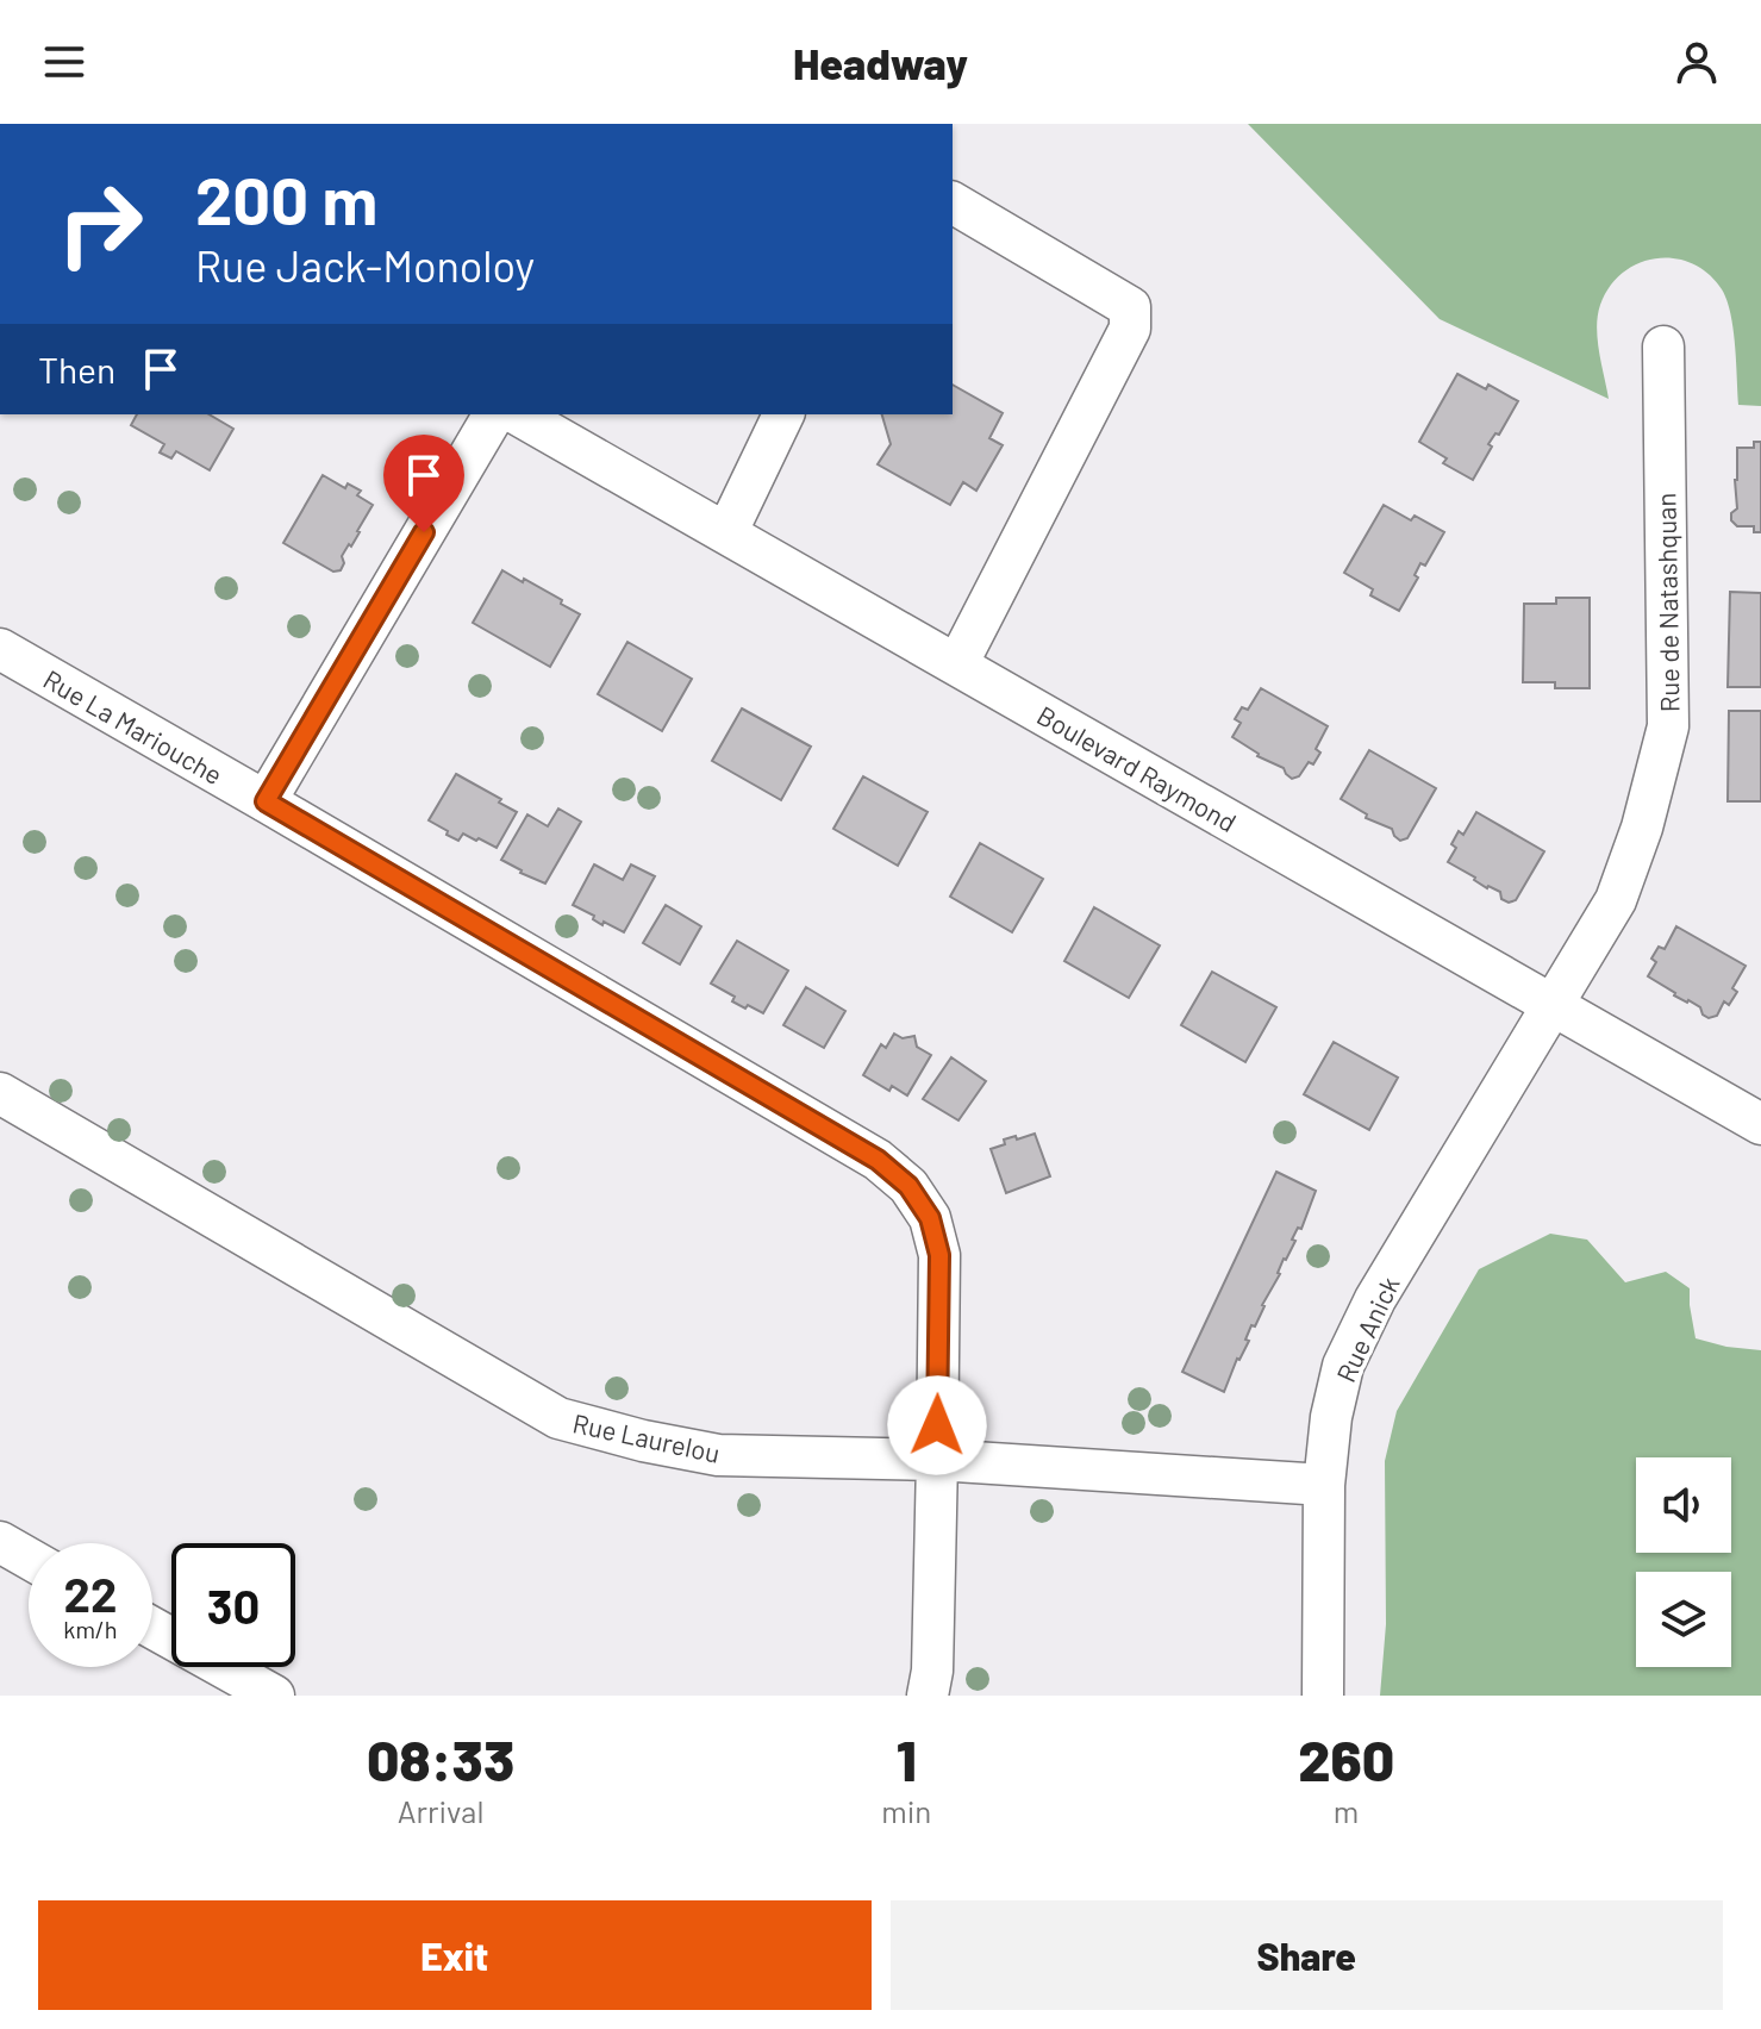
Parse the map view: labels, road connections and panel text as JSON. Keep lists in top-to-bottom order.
{
  "streets": {
    "street": [
      "Rue de Natashquan",
      "Rue La Mariouche",
      "Boulevard Raymond",
      "Rue Anick",
      "Rue Laurelou"
    ]
  },
  "crossings": [
    ["Rue de Natashquan", "Boulevard Raymond"],
    ["Rue de Natashquan", "Rue Anick"],
    ["Rue La Mariouche", "Rue Laurelou"],
    ["Boulevard Raymond", "Rue Anick"],
    ["Rue Anick", "Rue Laurelou"]
  ],
  "page": {
    "header": "Headway",
    "turn": ["200 m", "Rue Jack-Monoloy"],
    "then": "Then",
    "speed": "22 km/h",
    "limit": "30",
    "eta": [
      "08:33",
      "Arrival",
      "1",
      "min",
      "260",
      "m"
    ],
    "buttons": ["Exit", "Share"]
  }
}
